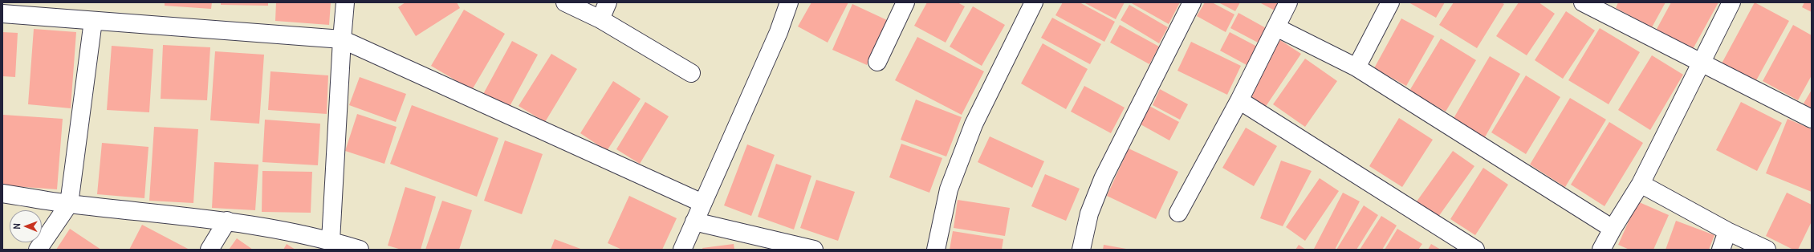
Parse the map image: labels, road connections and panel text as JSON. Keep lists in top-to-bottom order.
{
  "north": "left"
}
